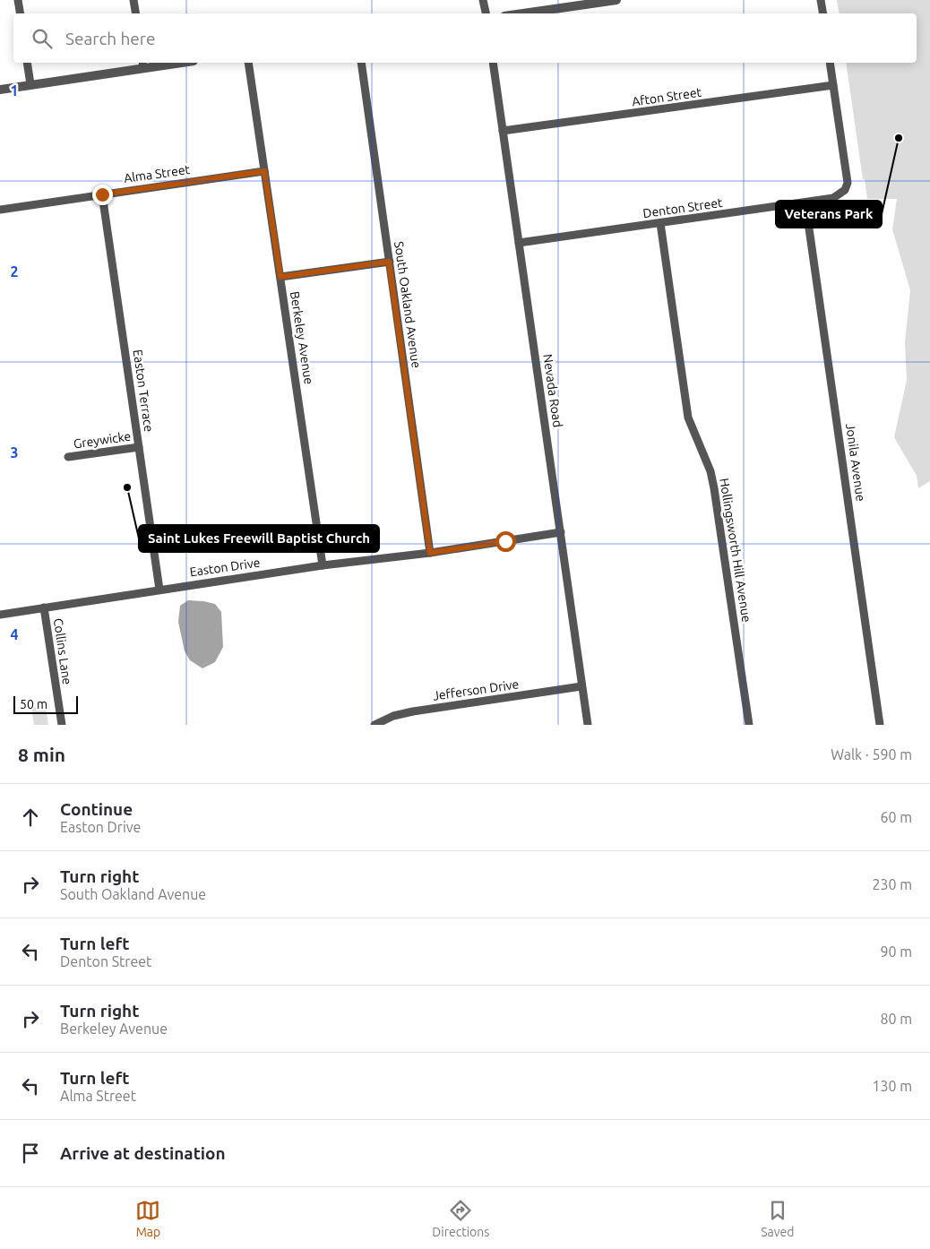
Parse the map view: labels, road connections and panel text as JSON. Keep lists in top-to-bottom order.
{
  "streets": {
    "street": [
      "Afton Street",
      "Alma Street",
      "Denton Street",
      "South Oakland Avenue",
      "Berkeley Avenue",
      "Easton Terrace",
      "Nevada Road",
      "Greywicke",
      "Jonila Avenue",
      "Hollingsworth Hill Avenue",
      "Easton Drive",
      "Collins Lane",
      "Jefferson Drive"
    ]
  },
  "crossings": [
    ["Afton Street", "Denton Street"],
    ["Afton Street", "Nevada Road"],
    ["Alma Street", "Berkeley Avenue"],
    ["Alma Street", "Easton Terrace"],
    ["Denton Street", "Nevada Road"],
    ["Denton Street", "Jonila Avenue"],
    ["Denton Street", "Hollingsworth Hill Avenue"],
    ["South Oakland Avenue", "Easton Drive"],
    ["Berkeley Avenue", "Easton Drive"],
    ["Easton Terrace", "Greywicke"],
    ["Easton Terrace", "Easton Drive"],
    ["Nevada Road", "Easton Drive"],
    ["Nevada Road", "Jefferson Drive"],
    ["Easton Drive", "Collins Lane"]
  ],
  "places": ["Veterans Park", "Saint Lukes Freewill Baptist Church"],
  "scale_bar": "50 m",
  "page": {
    "search": "Search here",
    "scale": "50 m",
    "heading": ["8 min", "Walk · 590 m"],
    "list": [
      ["Continue", "Easton Drive", "60 m"],
      ["Turn right", "South Oakland Avenue", "230 m"],
      ["Turn left", "Denton Street", "90 m"],
      ["Turn right", "Berkeley Avenue", "80 m"],
      ["Turn left", "Alma Street", "130 m"],
      "Arrive at destination"
    ],
    "nav": ["Map", "Directions", "Saved"]
  },
  "grid": {
    "rows": [
      "1",
      "2",
      "3",
      "4"
    ]
  }
}
